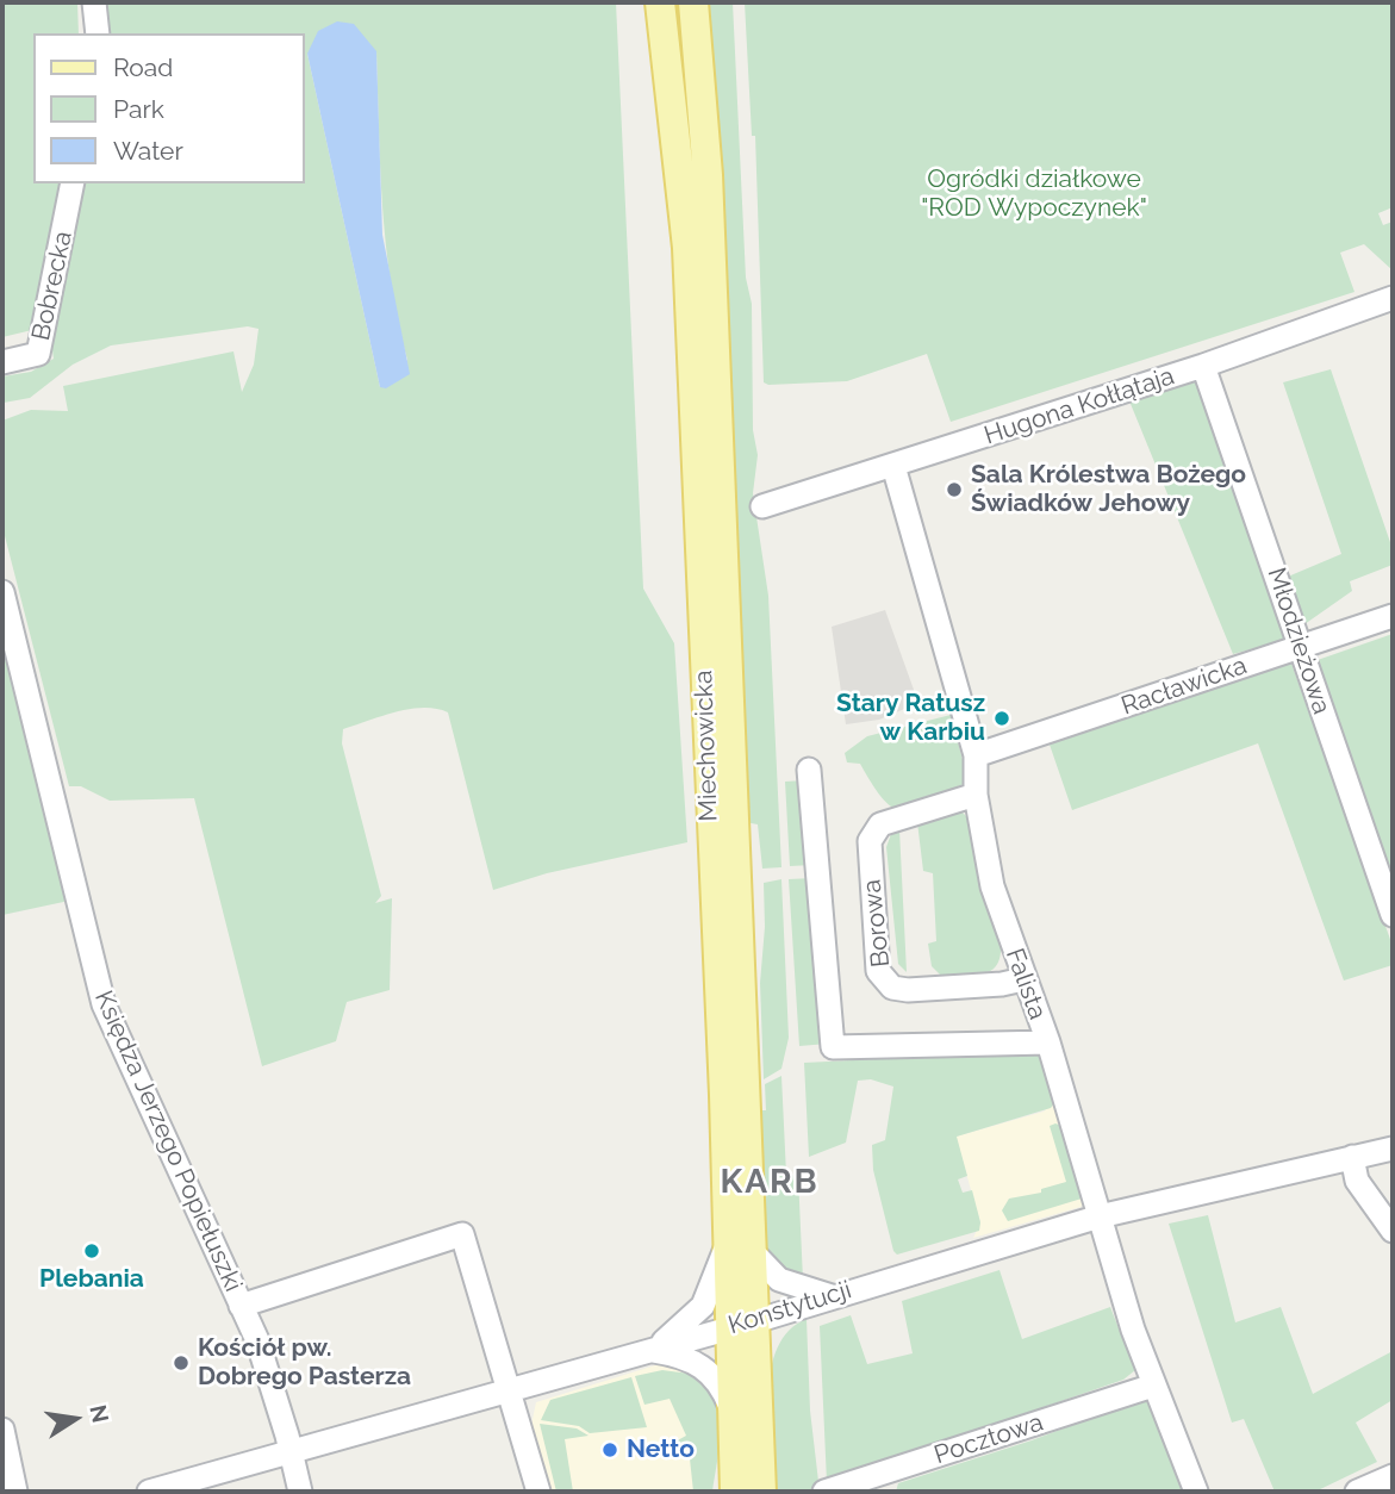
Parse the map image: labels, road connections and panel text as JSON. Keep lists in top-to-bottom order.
{
  "streets": {
    "main road": ["Miechowicka"],
    "street": [
      "Bobrecka",
      "Hugona Kołłątaja",
      "Młodzieżowa",
      "Racławicka",
      "Borowa",
      "Falista",
      "Księdza Jerzego Popiełuszki",
      "Konstytucji",
      "Pocztowa"
    ]
  },
  "crossings": [
    ["Hugona Kołłątaja", "Młodzieżowa"],
    ["Hugona Kołłątaja", "Falista"],
    ["Młodzieżowa", "Racławicka"],
    ["Racławicka", "Falista"],
    ["Miechowicka", "Konstytucji"],
    ["Borowa", "Falista"],
    ["Falista", "Konstytucji"],
    ["Falista", "Pocztowa"],
    ["Księdza Jerzego Popiełuszki", "Konstytucji"]
  ],
  "districts": ["KARB"],
  "parks": ["Ogródki działkowe \"ROD Wypoczynek\""],
  "places": [
    "Sala Królestwa Bożego Świadków Jehowy",
    "Stary Ratusz w Karbiu",
    "Plebania",
    "Kościół pw. Dobrego Pasterza",
    "Netto"
  ],
  "legend": ["Road", "Park", "Water"],
  "north": "right"
}
